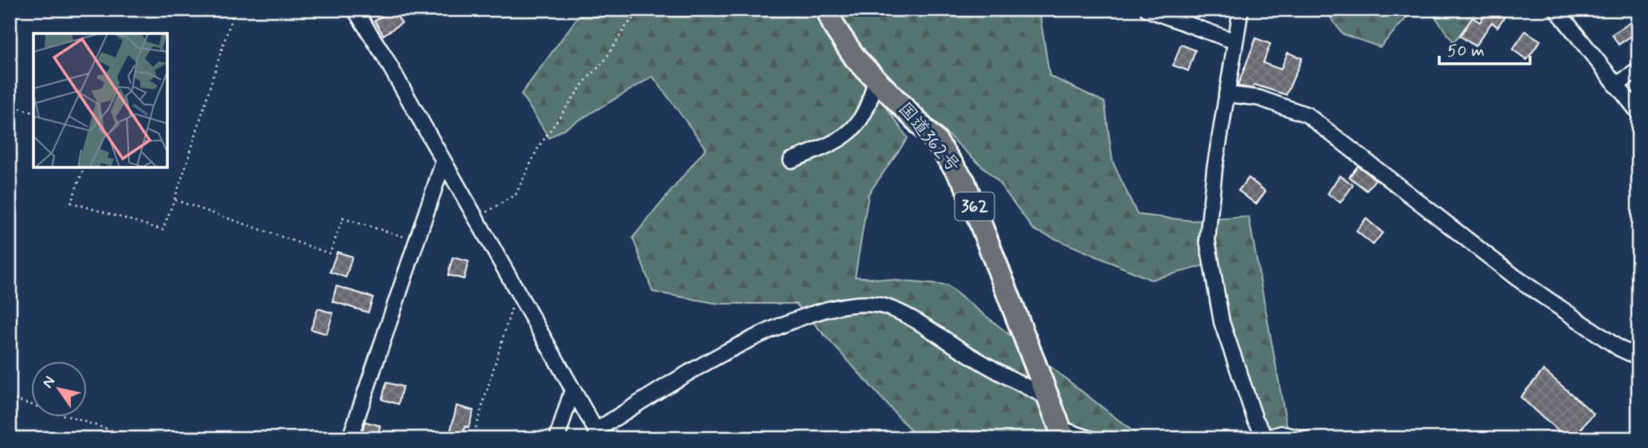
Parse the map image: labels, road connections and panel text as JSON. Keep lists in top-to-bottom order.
{
  "streets": {
    "highway": ["国道362号", "362"]
  },
  "scale_bar": "50 m",
  "north": "top left"
}
